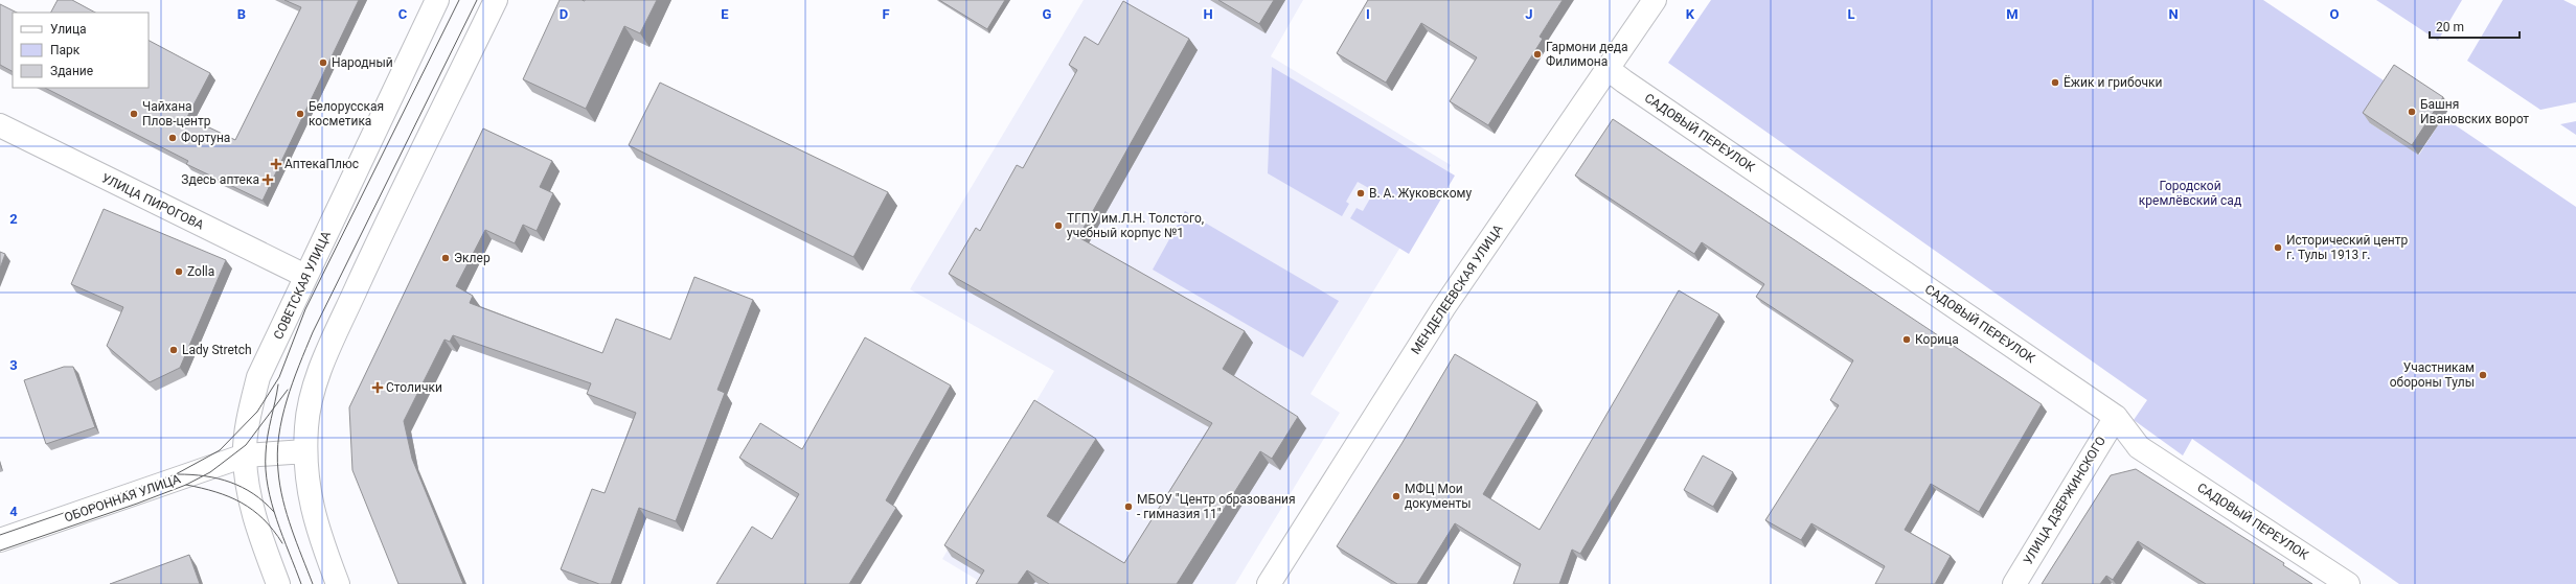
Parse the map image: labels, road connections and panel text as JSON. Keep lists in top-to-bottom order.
{
  "streets": {
    "street": [
      "САДОВЫЙ ПЕРЕУЛОК",
      "УЛИЦА ПИРОГОВА",
      "СОВЕТСКАЯ УЛИЦА",
      "МЕНДЕЛЕЕВСКАЯ УЛИЦА",
      "ОБОРОННАЯ УЛИЦА",
      "УЛИЦА ДЗЕРЖИНСКОГО"
    ]
  },
  "crossings": [
    ["САДОВЫЙ ПЕРЕУЛОК", "МЕНДЕЛЕЕВСКАЯ УЛИЦА"],
    ["САДОВЫЙ ПЕРЕУЛОК", "УЛИЦА ДЗЕРЖИНСКОГО"],
    ["УЛИЦА ПИРОГОВА", "СОВЕТСКАЯ УЛИЦА"],
    ["СОВЕТСКАЯ УЛИЦА", "ОБОРОННАЯ УЛИЦА"]
  ],
  "parks": ["Городской кремлёвский сад"],
  "places": {
    "other": [
      "Гармони деда Филимона",
      "Народный",
      "Ёжик и грибочки",
      "Башня Ивановских ворот",
      "Чайхана Плов-центр",
      "Белорусская косметика",
      "Фортуна",
      "В. А. Жуковскому",
      "ТГПУ им.Л.Н. Толстого, учебный корпус №1",
      "Исторический центр г. Тулы 1913 г.",
      "Эклер",
      "Zolla",
      "Корица",
      "Lady Stretch",
      "Участникам обороны Тулы",
      "МФЦ Мои документы",
      "МБОУ \"Центр образования - гимназия 11\""
    ],
    "health": ["АптекаПлюс", "Здесь аптека", "Столички"]
  },
  "legend": ["Улица", "Парк", "Здание"],
  "scale_bar": "20 m",
  "grid": {
    "columns": [
      "B",
      "C",
      "D",
      "E",
      "F",
      "G",
      "H",
      "I",
      "J",
      "K",
      "L",
      "M",
      "N",
      "O"
    ],
    "rows": ["2", "3", "4"]
  }
}
